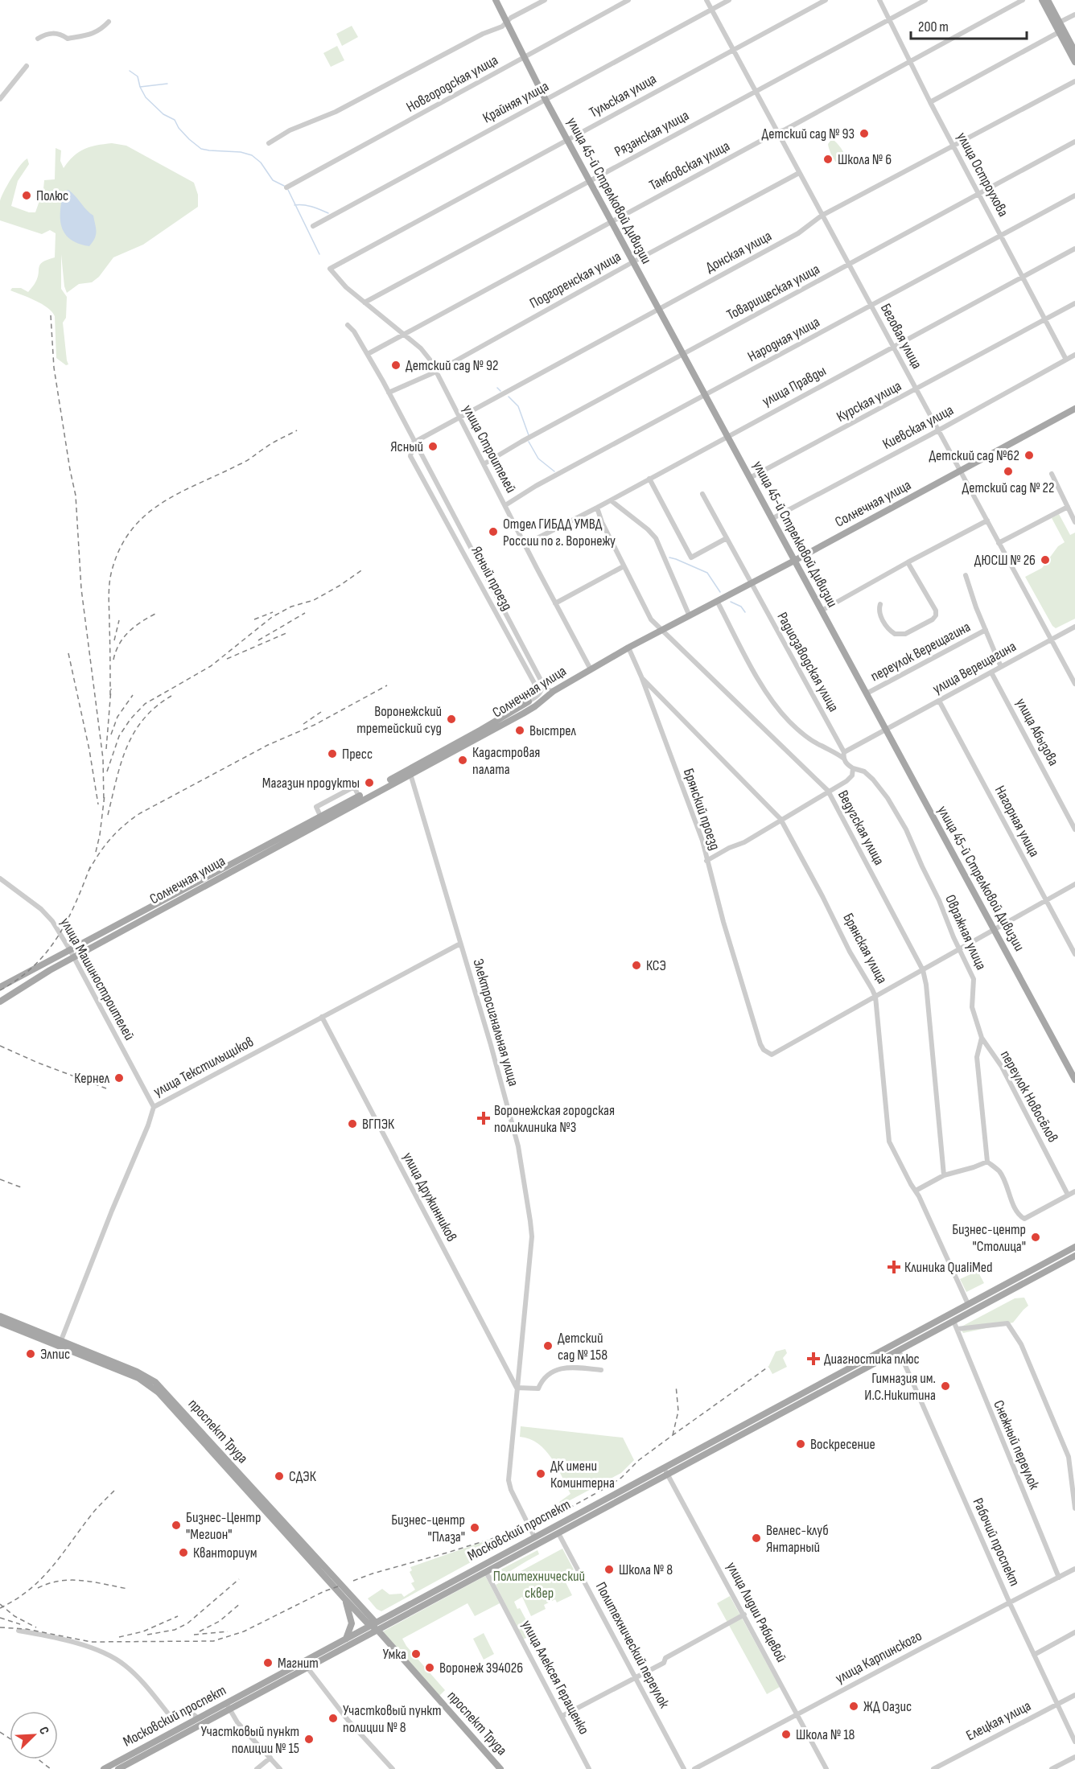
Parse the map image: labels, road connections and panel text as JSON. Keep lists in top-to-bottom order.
{
  "streets": {
    "main road": [
      "улица 45-й Стрелковой Дивизии",
      "Солнечная улица",
      "Брянская улица",
      "проспект Труда",
      "Московский проспект"
    ],
    "street": [
      "Новгородская улица",
      "Тульская улица",
      "Крайняя улица",
      "Рязанская улица",
      "Тамбовская улица",
      "улица Остроухова",
      "Донская улица",
      "Подгоренская улица",
      "Товарищеская улица",
      "Беговая улица",
      "Народная улица",
      "улица Правды",
      "Курская улица",
      "Киевская улица",
      "улица Строителей",
      "Ясный проезд",
      "переулок Верещагина",
      "Радиозаводская улица",
      "улица Верещагина",
      "улица Абызова",
      "Брянский проезд",
      "Нагорная улица",
      "Ведугская улица",
      "Овражная улица",
      "улица Машиностроителей",
      "Электросигнальная улица",
      "улица Текстильщиков",
      "переулок Новосёлов",
      "улица Дружинников",
      "Снежный переулок",
      "Рабочий проспект",
      "улица Лидии Рябцевой",
      "Политехнический переулок",
      "улица Карпинского",
      "улица Алексея Геращенко",
      "Елецкая улица"
    ]
  },
  "crossings": [
    ["Новгородская улица", "улица 45-й Стрелковой Дивизии"],
    ["Тульская улица", "улица 45-й Стрелковой Дивизии"],
    ["Тульская улица", "Беговая улица"],
    ["Тульская улица", "улица Строителей"],
    ["Крайняя улица", "улица 45-й Стрелковой Дивизии"],
    ["Крайняя улица", "Беговая улица"],
    ["Рязанская улица", "улица Остроухова"],
    ["Рязанская улица", "улица 45-й Стрелковой Дивизии"],
    ["Рязанская улица", "Беговая улица"],
    ["Рязанская улица", "улица Строителей"],
    ["Тамбовская улица", "улица Остроухова"],
    ["Тамбовская улица", "улица 45-й Стрелковой Дивизии"],
    ["Тамбовская улица", "Беговая улица"],
    ["Тамбовская улица", "улица Строителей"],
    ["Тамбовская улица", "Ясный проезд"],
    ["улица Остроухова", "Донская улица"],
    ["улица Остроухова", "Товарищеская улица"],
    ["улица Остроухова", "Народная улица"],
    ["улица Остроухова", "улица Правды"],
    ["улица Остроухова", "Курская улица"],
    ["улица Остроухова", "Киевская улица"],
    ["улица 45-й Стрелковой Дивизии", "Донская улица"],
    ["улица 45-й Стрелковой Дивизии", "Подгоренская улица"],
    ["улица 45-й Стрелковой Дивизии", "Товарищеская улица"],
    ["улица 45-й Стрелковой Дивизии", "Народная улица"],
    ["улица 45-й Стрелковой Дивизии", "улица Правды"],
    ["улица 45-й Стрелковой Дивизии", "Курская улица"],
    ["улица 45-й Стрелковой Дивизии", "Киевская улица"],
    ["улица 45-й Стрелковой Дивизии", "Солнечная улица"],
    ["улица 45-й Стрелковой Дивизии", "переулок Верещагина"],
    ["улица 45-й Стрелковой Дивизии", "улица Верещагина"],
    ["Донская улица", "Беговая улица"],
    ["Донская улица", "улица Строителей"],
    ["Донская улица", "Ясный проезд"],
    ["Подгоренская улица", "Беговая улица"],
    ["Подгоренская улица", "улица Строителей"],
    ["Подгоренская улица", "Ясный проезд"],
    ["Товарищеская улица", "Беговая улица"],
    ["Товарищеская улица", "улица Строителей"],
    ["Беговая улица", "Народная улица"],
    ["Беговая улица", "улица Правды"],
    ["Беговая улица", "Курская улица"],
    ["Беговая улица", "Киевская улица"],
    ["Беговая улица", "Солнечная улица"],
    ["Беговая улица", "улица Верещагина"],
    ["Народная улица", "улица Строителей"],
    ["улица Правды", "улица Строителей"],
    ["улица Правды", "Ведугская улица"],
    ["улица Строителей", "Солнечная улица"],
    ["Солнечная улица", "Ясный проезд"],
    ["Солнечная улица", "Радиозаводская улица"],
    ["Солнечная улица", "Брянский проезд"],
    ["Солнечная улица", "Ведугская улица"],
    ["Солнечная улица", "Овражная улица"],
    ["Солнечная улица", "улица Машиностроителей"],
    ["Солнечная улица", "Электросигнальная улица"],
    ["Радиозаводская улица", "улица Верещагина"],
    ["улица Верещагина", "улица Абызова"],
    ["улица Верещагина", "Нагорная улица"],
    ["Брянский проезд", "Брянская улица"],
    ["Овражная улица", "переулок Новосёлов"],
    ["Брянская улица", "Московский проспект"],
    ["улица Машиностроителей", "улица Текстильщиков"],
    ["Электросигнальная улица", "улица Текстильщиков"],
    ["Электросигнальная улица", "улица Дружинников"],
    ["Электросигнальная улица", "Московский проспект"],
    ["улица Текстильщиков", "улица Дружинников"],
    ["улица Текстильщиков", "проспект Труда"],
    ["проспект Труда", "Московский проспект"],
    ["Снежный переулок", "Московский проспект"],
    ["Снежный переулок", "улица Карпинского"],
    ["Московский проспект", "Рабочий проспект"],
    ["Московский проспект", "улица Лидии Рябцевой"],
    ["Московский проспект", "Политехнический переулок"],
    ["Московский проспект", "улица Алексея Геращенко"],
    ["Рабочий проспект", "улица Карпинского"],
    ["Рабочий проспект", "Елецкая улица"],
    ["улица Лидии Рябцевой", "улица Карпинского"]
  ],
  "parks": ["Политехнический сквер"],
  "places": {
    "other": [
      "Детский сад № 93",
      "Школа № 6",
      "Полюс",
      "Детский сад № 92",
      "Ясный",
      "Детский сад №62",
      "Детский сад № 22",
      "Отдел ГИБДД УМВД России по г. Воронежу",
      "ДЮСШ № 26",
      "Воронежский третейский суд",
      "Выстрел",
      "Пресс",
      "Кадастровая палата",
      "Магазин продукты",
      "КСЭ",
      "Кернел",
      "ВГПЭК",
      "Бизнес-центр \"Столица\"",
      "Детский сад № 158",
      "Элпис",
      "Гимназия им. И.С.Никитина",
      "Воскресение",
      "ДК имени Коминтерна",
      "СДЭК",
      "Бизнес-Центр \"Мегион\"",
      "Бизнес-центр \"Плаза\"",
      "Велнес-клуб Янтарный",
      "Кванториум",
      "Школа № 8",
      "Умка",
      "Магнит",
      "Воронеж 394026",
      "ЖД Оазис",
      "Участковый пункт полиции № 8",
      "Школа № 18",
      "Участковый пункт полиции № 15"
    ],
    "health": ["Воронежская городская поликлиника №3", "Клиника QualiMed", "Диагностика плюс"]
  },
  "scale_bar": "200 m",
  "north": "top right"
}
